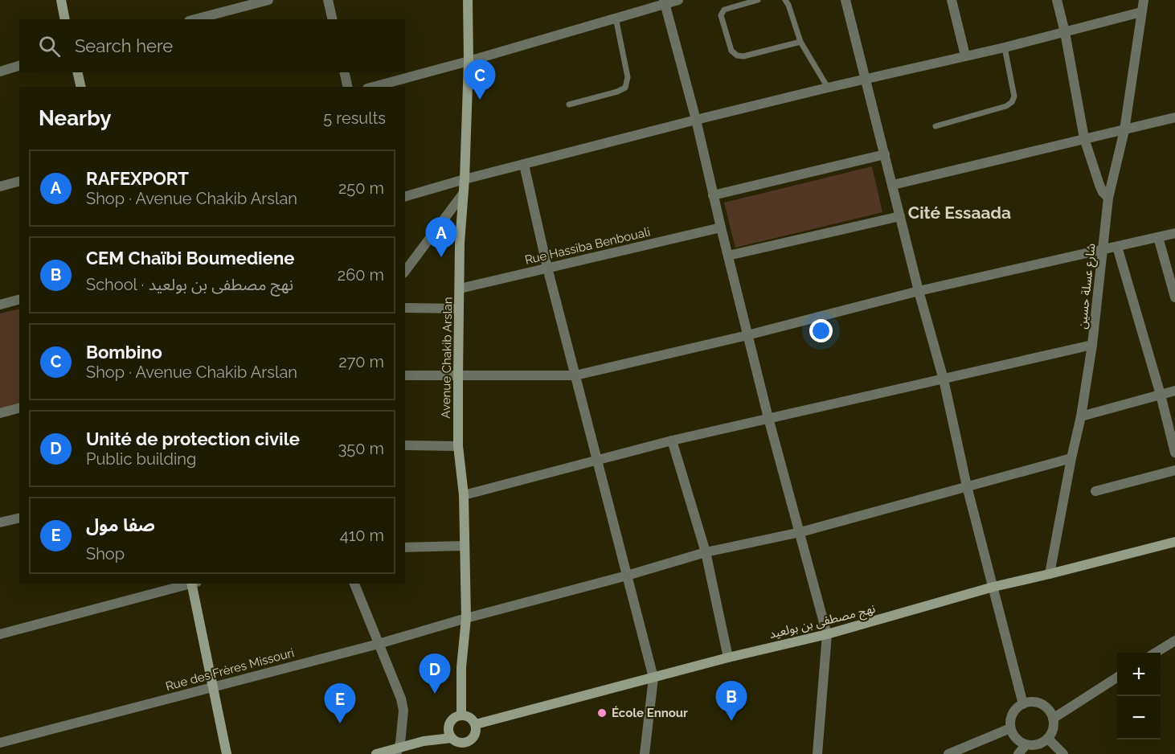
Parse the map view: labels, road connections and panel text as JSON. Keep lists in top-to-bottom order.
{
  "streets": {
    "main road": ["Avenue Chakib Arslan", "نهج مصطفى بن بولعيد"],
    "street": ["Rue Hassiba Benbouali", "شارع عسلة حسين", "Rue des Frères Missouri"]
  },
  "crossings": [
    ["Rue Hassiba Benbouali", "Avenue Chakib Arslan"],
    ["شارع عسلة حسين", "نهج مصطفى بن بولعيد"],
    ["شارع عسلة حسين", "Rue des Frères Missouri"],
    ["Avenue Chakib Arslan", "نهج مصطفى بن بولعيد"],
    ["Avenue Chakib Arslan", "Rue des Frères Missouri"]
  ],
  "districts": ["Cité Essaada"],
  "places": ["École Ennour"],
  "page": {
    "search": "Search here",
    "pins": [
      "C",
      "A",
      "D",
      "B",
      "E"
    ],
    "heading": ["Nearby", "5 results"],
    "list": [
      {
        "mark": "A",
        "name": "RAFEXPORT",
        "note": "Shop · Avenue Chakib Arslan",
        "value": "250 m"
      },
      {
        "mark": "B",
        "name": "CEM Chaïbi Boumediene",
        "note": "School · نهج مصطفى بن بولعيد",
        "value": "260 m"
      },
      {
        "mark": "C",
        "name": "Bombino",
        "note": "Shop · Avenue Chakib Arslan",
        "value": "270 m"
      },
      {
        "mark": "D",
        "name": "Unité de protection civile",
        "note": "Public building",
        "value": "350 m"
      },
      {
        "mark": "E",
        "name": "صفا مول",
        "note": "Shop",
        "value": "410 m"
      }
    ],
    "map_buttons": ["+", "−"]
  }
}
